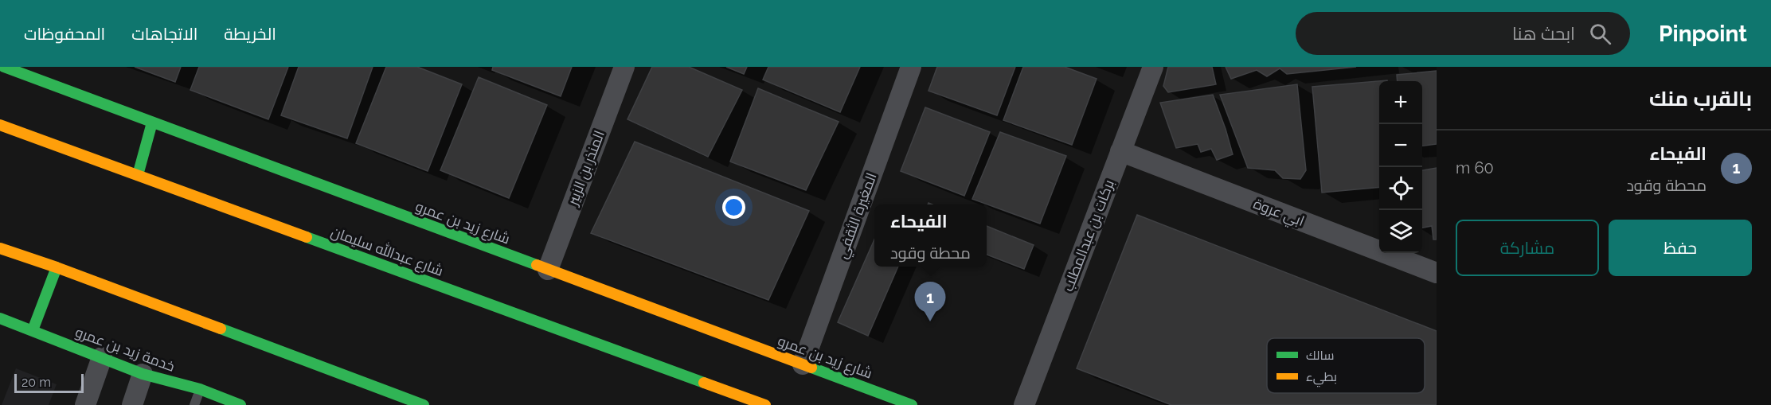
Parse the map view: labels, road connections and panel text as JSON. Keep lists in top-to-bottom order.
{
  "streets": {
    "main road": ["شارع زيد بن عمرو", "شارع عبدالله سليمان", "خدمة زيد بن عمرو"],
    "street": [
      "المنذر بن الزبير",
      "ابي عروة",
      "المغيرة الثقفي",
      "بركات بن عبدالمطلب"
    ]
  },
  "crossings": [
    ["المنذر بن الزبير", "شارع زيد بن عمرو"],
    ["ابي عروة", "بركات بن عبدالمطلب"],
    ["المغيرة الثقفي", "شارع زيد بن عمرو"]
  ],
  "legend": ["سالك", "بطيء"],
  "scale_bar": "20 m",
  "page": {
    "header": "Pinpoint",
    "search": "ابحث هنا",
    "nav": ["الخريطة", "الاتجاهات", "المحفوظات"],
    "heading": "بالقرب منك",
    "map_buttons": ["+", "−"],
    "list": [
      {
        "mark": "1",
        "name": "الفيحاء",
        "note": "محطة وقود",
        "value": "60 m"
      }
    ],
    "popup": ["الفيحاء", "محطة وقود"],
    "buttons": ["حفظ", "مشاركة"],
    "pins": "1",
    "scale": "20 m"
  }
}
